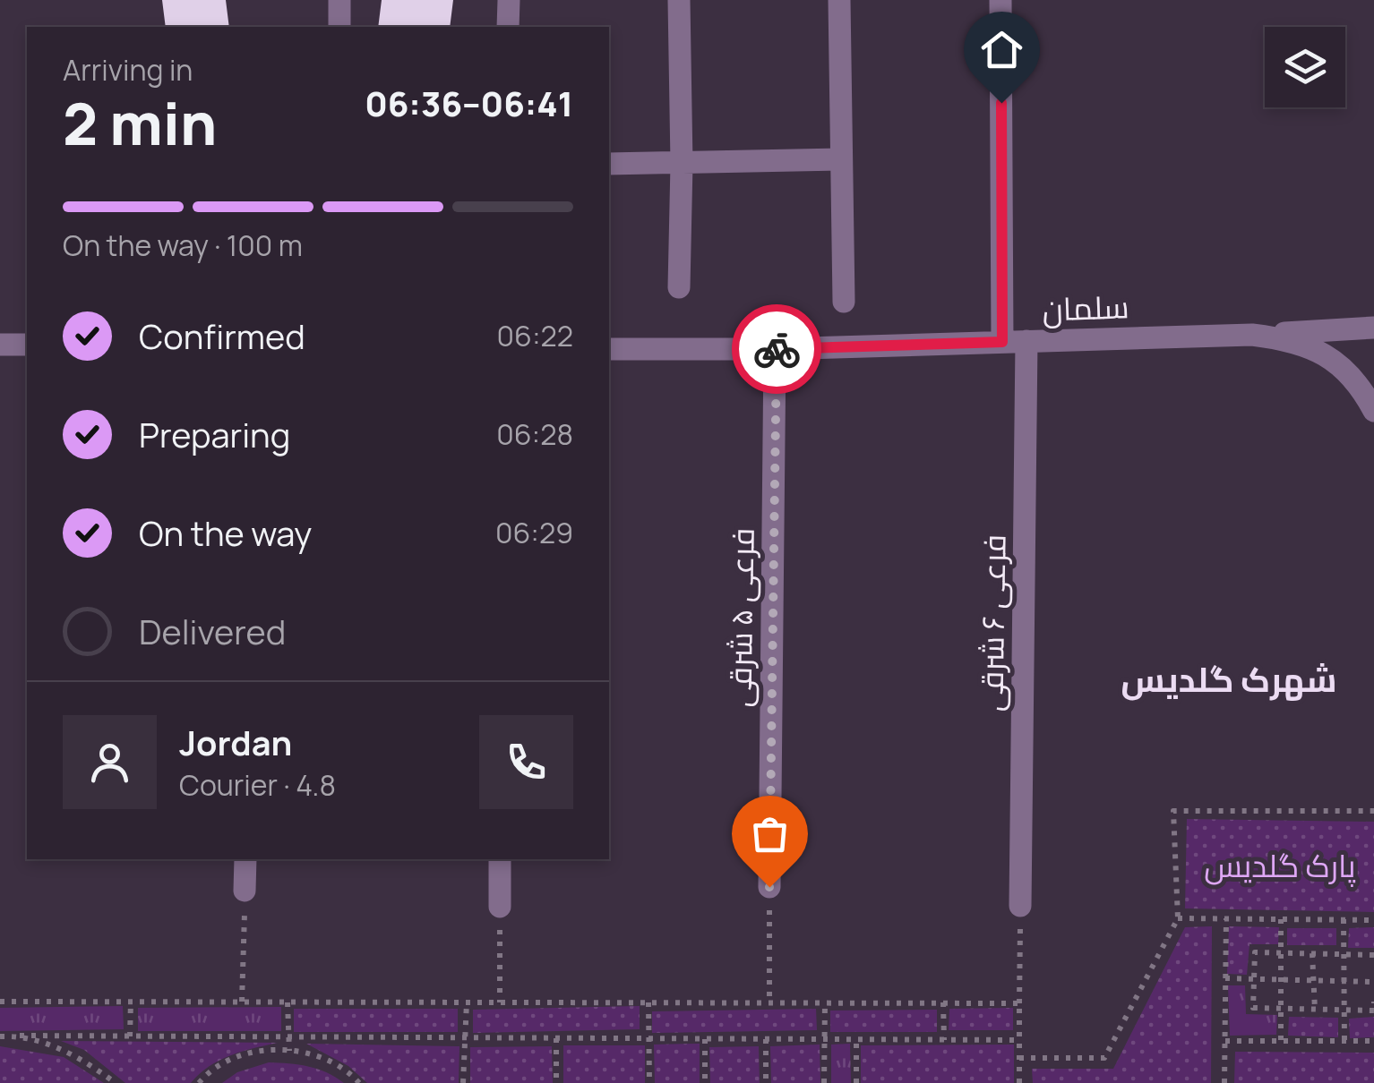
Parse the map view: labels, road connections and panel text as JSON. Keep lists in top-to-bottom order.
{
  "streets": {
    "street": ["سلمان", "فرعی ۵ شرقی", "فرعی ۶ شرقی"]
  },
  "crossings": [
    ["سلمان", "فرعی ۵ شرقی"],
    ["سلمان", "فرعی ۶ شرقی"]
  ],
  "districts": ["شهرک گلدیس"],
  "parks": ["پارک گلدیس"],
  "page": {
    "heading": ["2 min", "Arriving in", "06:36–06:41"],
    "panel": ["Jordan", "Courier · 4.8"],
    "bar": "On the way · 100 m",
    "list": [
      ["Confirmed", "06:22"],
      ["Preparing", "06:28"],
      ["On the way", "06:29"],
      "Delivered"
    ]
  }
}
